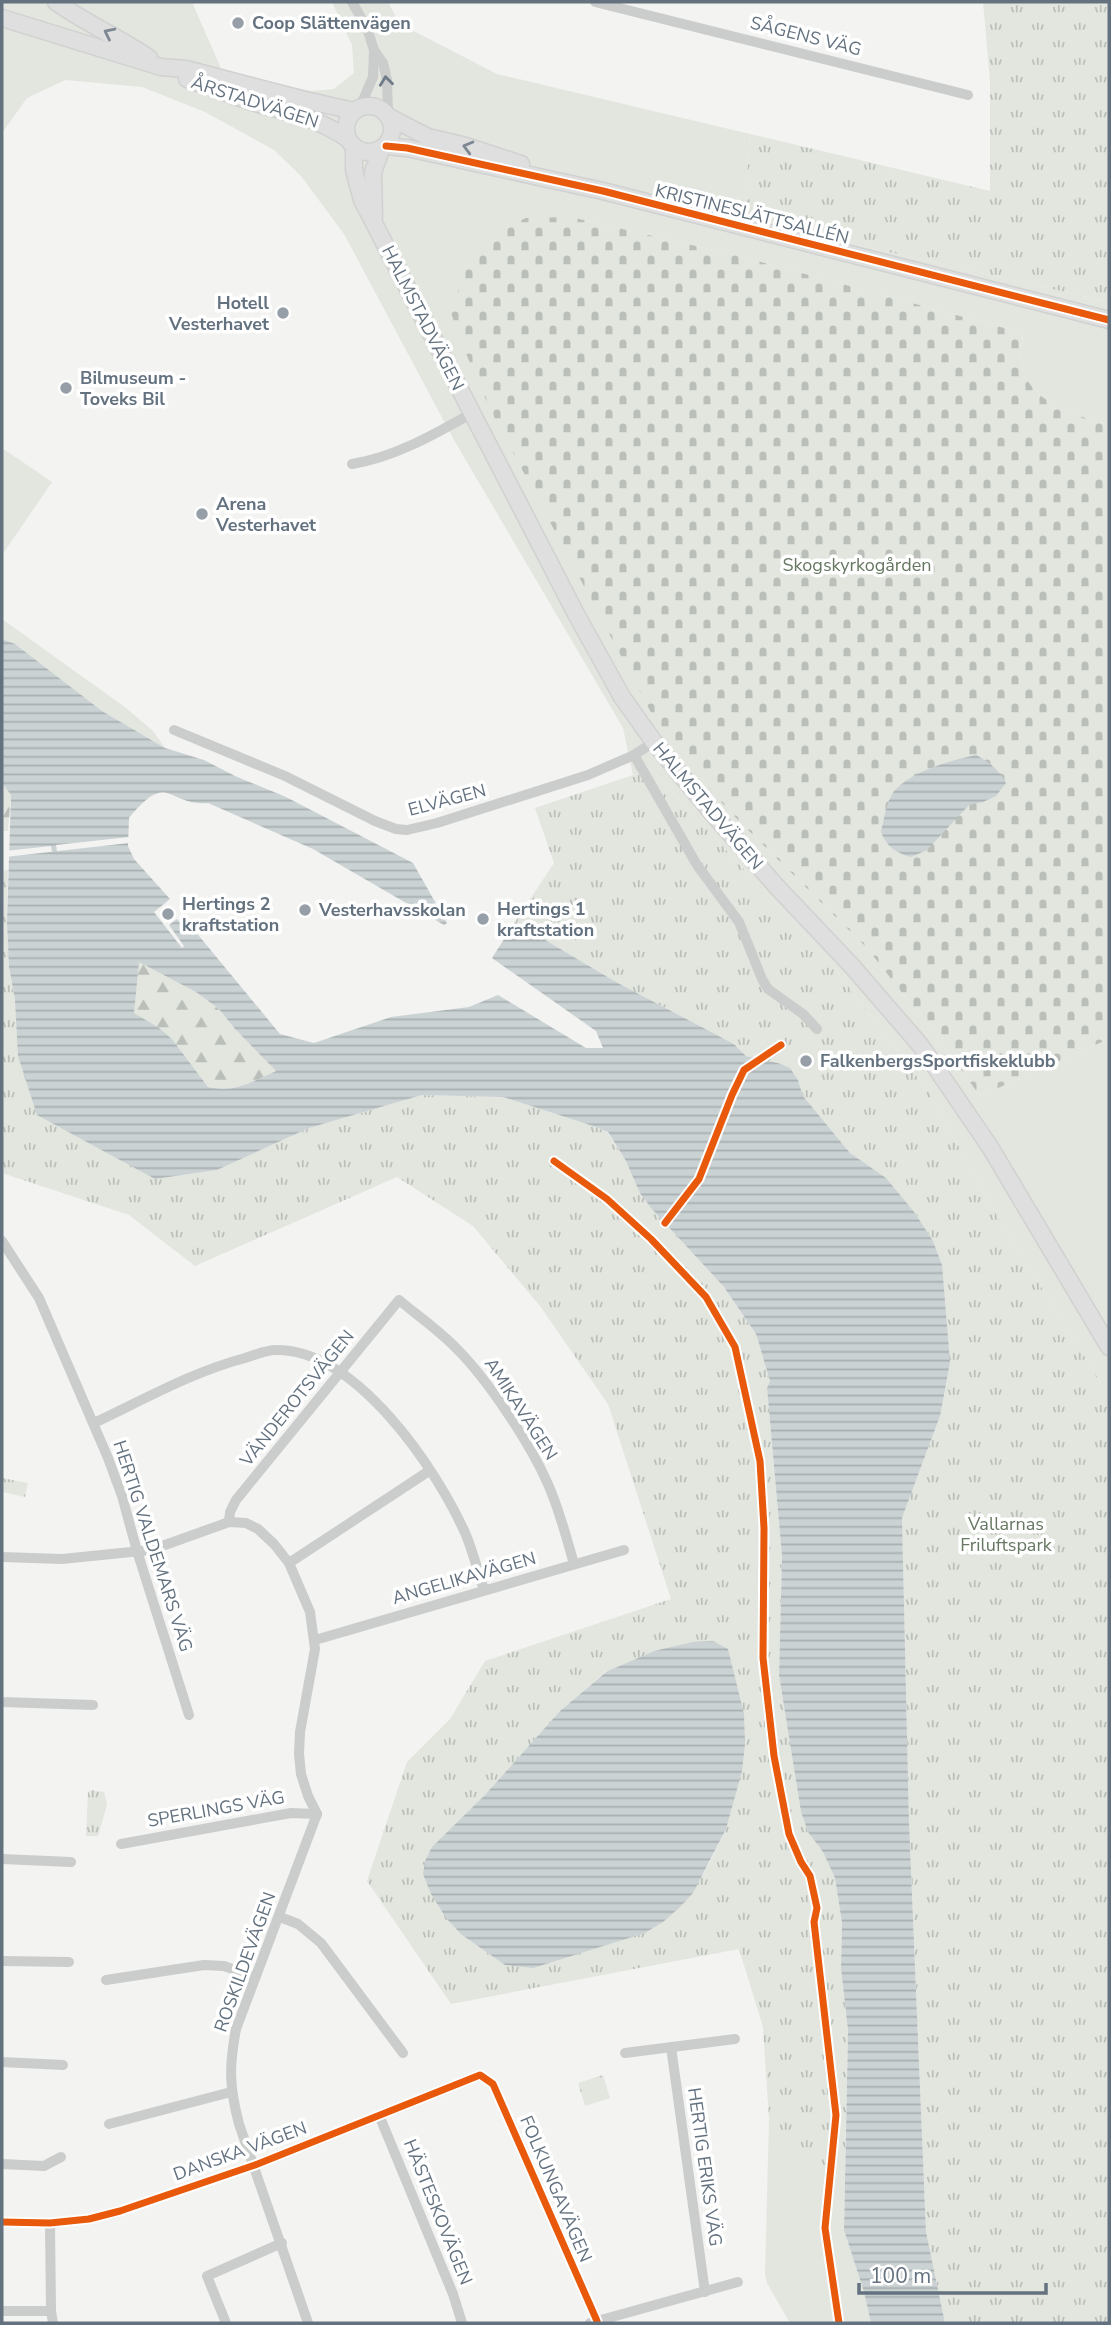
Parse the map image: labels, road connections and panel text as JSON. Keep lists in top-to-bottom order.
{
  "streets": {
    "main road": ["ÅRSTADVÄGEN", "KRISTINESLÄTTSALLÉN", "HALMSTADVÄGEN"],
    "street": [
      "SÅGENS VÄG",
      "ELVÄGEN",
      "VÄNDEROTSVÄGEN",
      "AMIKAVÄGEN",
      "HERTIG VALDEMARS VÄG",
      "ANGELIKAVÄGEN",
      "SPERLINGS VÄG",
      "ROSKILDEVÄGEN",
      "DANSKA VÄGEN",
      "HERTIG ERIKS VÄG",
      "FOLKUNGAVÄGEN",
      "HÄSTESKOVÄGEN"
    ]
  },
  "crossings": [
    ["ÅRSTADVÄGEN", "KRISTINESLÄTTSALLÉN"],
    ["ÅRSTADVÄGEN", "HALMSTADVÄGEN"],
    ["KRISTINESLÄTTSALLÉN", "HALMSTADVÄGEN"],
    ["HALMSTADVÄGEN", "ELVÄGEN"],
    ["VÄNDEROTSVÄGEN", "AMIKAVÄGEN"],
    ["AMIKAVÄGEN", "ANGELIKAVÄGEN"],
    ["SPERLINGS VÄG", "ROSKILDEVÄGEN"],
    ["ROSKILDEVÄGEN", "DANSKA VÄGEN"],
    ["DANSKA VÄGEN", "FOLKUNGAVÄGEN"],
    ["DANSKA VÄGEN", "HÄSTESKOVÄGEN"]
  ],
  "parks": ["Skogskyrkogården", "Vallarnas Friluftspark"],
  "places": [
    "Coop Slättenvägen",
    "Hotell Vesterhavet",
    "Bilmuseum - Toveks Bil",
    "Arena Vesterhavet",
    "Vesterhavsskolan",
    "Hertings 2 kraftstation",
    "Hertings 1 kraftstation",
    "FalkenbergsSportfiskeklubb"
  ],
  "scale_bar": "100 m"
}
